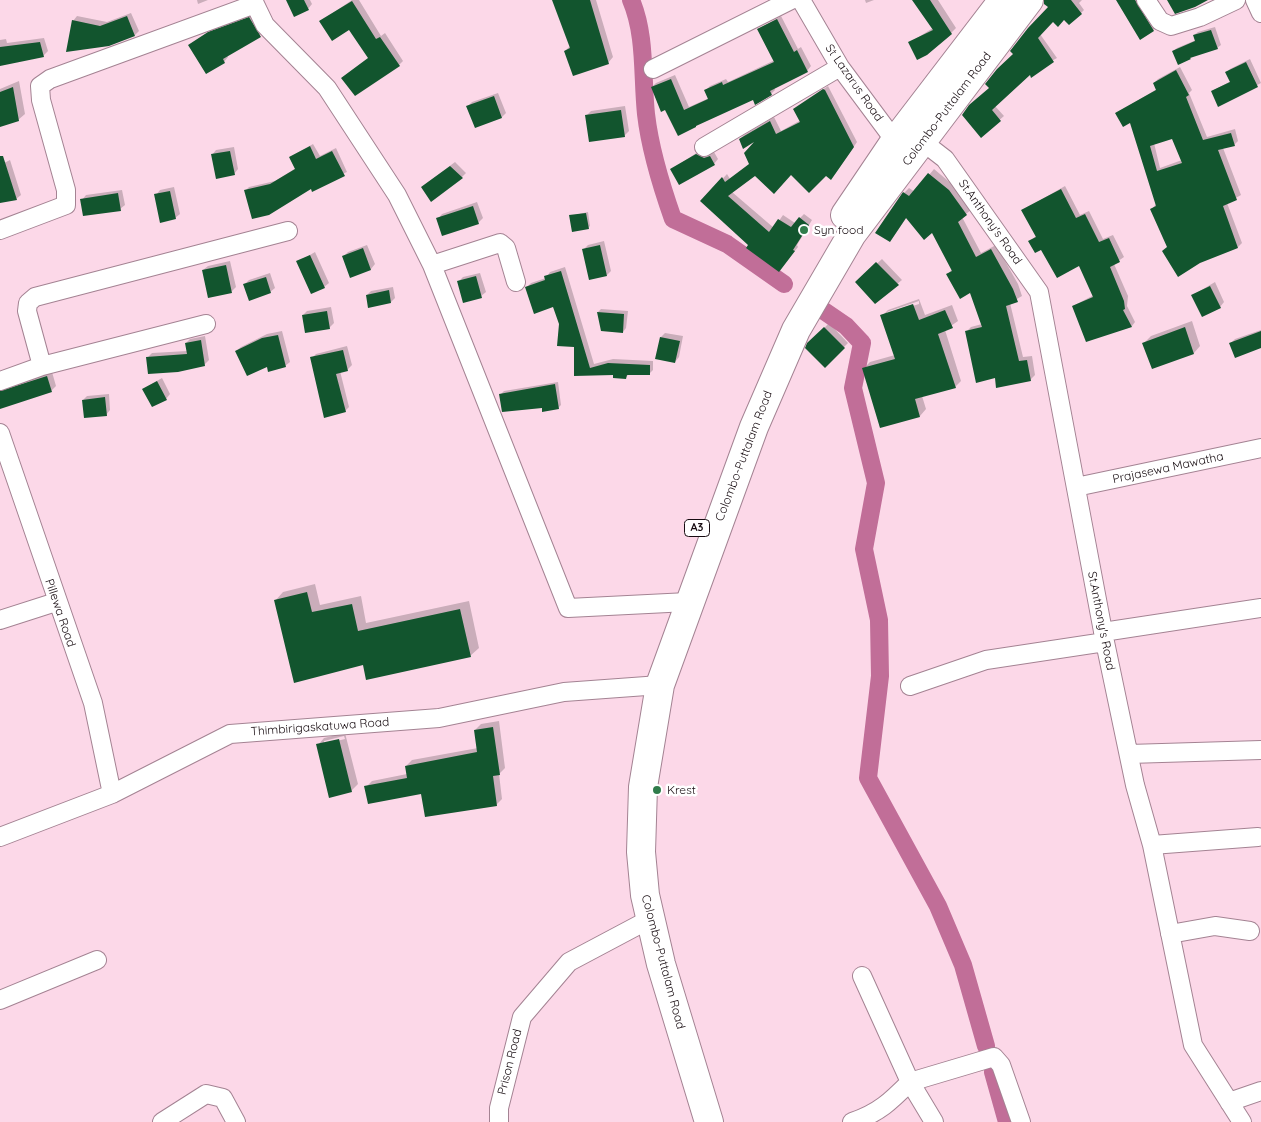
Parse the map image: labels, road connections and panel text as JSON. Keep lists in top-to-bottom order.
{
  "streets": {
    "highway": ["Colombo-Puttalam Road", "A3"],
    "street": [
      "St Lazarus Road",
      "St.Anthony's Road",
      "Prajasewa Mawatha",
      "Pillewa Road",
      "Thimbirigaskatuwa Road",
      "Prison Road"
    ]
  },
  "crossings": [
    ["St Lazarus Road", "Colombo-Puttalam Road"],
    ["Colombo-Puttalam Road", "St.Anthony's Road"],
    ["Colombo-Puttalam Road", "Thimbirigaskatuwa Road"],
    ["Colombo-Puttalam Road", "Prison Road"],
    ["St.Anthony's Road", "Prajasewa Mawatha"],
    ["Pillewa Road", "Thimbirigaskatuwa Road"]
  ],
  "places": ["Syn food", "Krest"]
}
